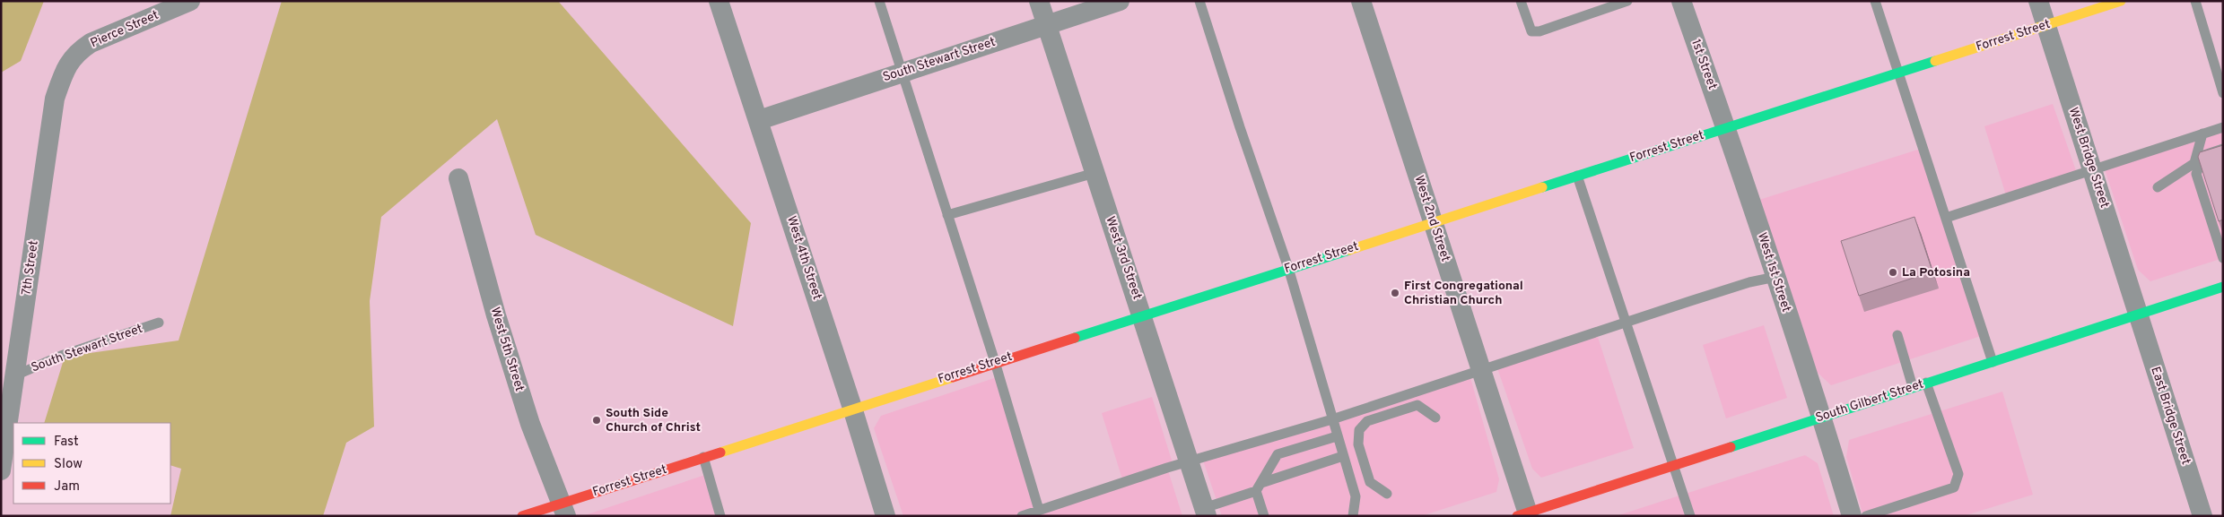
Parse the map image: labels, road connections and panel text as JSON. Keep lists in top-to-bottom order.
{
  "streets": {
    "street": [
      "Pierce Street",
      "Forrest Street",
      "South Stewart Street",
      "1st Street",
      "West Bridge Street",
      "West 2nd Street",
      "West 4th Street",
      "West 3rd Street",
      "7th Street",
      "West 1st Street",
      "West 5th Street",
      "South Gilbert Street",
      "East Bridge Street"
    ]
  },
  "crossings": [
    ["Pierce Street", "7th Street"],
    ["Forrest Street", "1st Street"],
    ["Forrest Street", "West Bridge Street"],
    ["Forrest Street", "West 2nd Street"],
    ["Forrest Street", "West 4th Street"],
    ["Forrest Street", "West 3rd Street"],
    ["Forrest Street", "West 1st Street"],
    ["Forrest Street", "West 5th Street"],
    ["South Stewart Street", "West 4th Street"],
    ["South Stewart Street", "West 3rd Street"],
    ["South Stewart Street", "7th Street"],
    ["1st Street", "West 1st Street"],
    ["West Bridge Street", "South Gilbert Street"],
    ["West Bridge Street", "East Bridge Street"],
    ["West 2nd Street", "South Gilbert Street"],
    ["West 1st Street", "South Gilbert Street"],
    ["South Gilbert Street", "East Bridge Street"]
  ],
  "places": ["La Potosina", "First Congregational Christian Church", "South Side Church of Christ"],
  "legend": ["Fast", "Slow", "Jam"]
}
